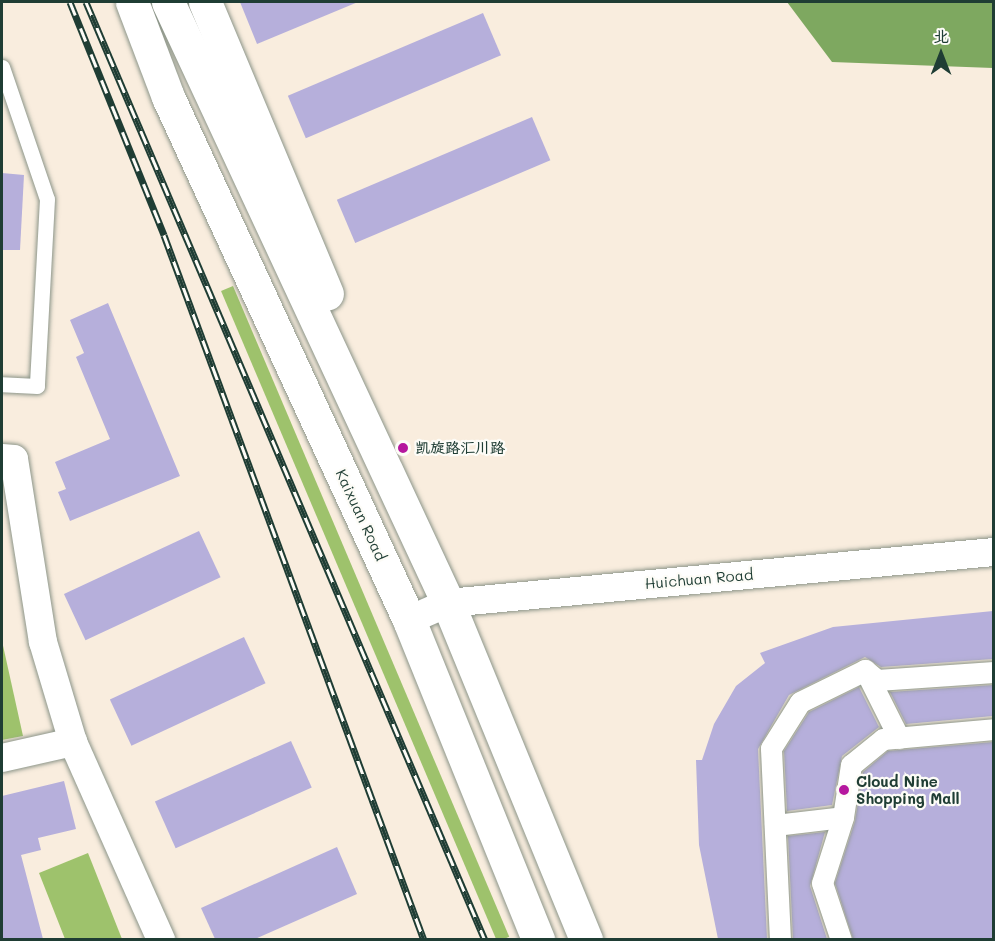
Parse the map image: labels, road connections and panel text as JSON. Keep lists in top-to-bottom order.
{
  "streets": {
    "street": ["Kaixuan Road", "Huichuan Road"]
  },
  "crossings": [
    ["Kaixuan Road", "Huichuan Road"]
  ],
  "places": ["凯旋路汇川路", "Cloud Nine Shopping Mall"],
  "north": "top"
}
